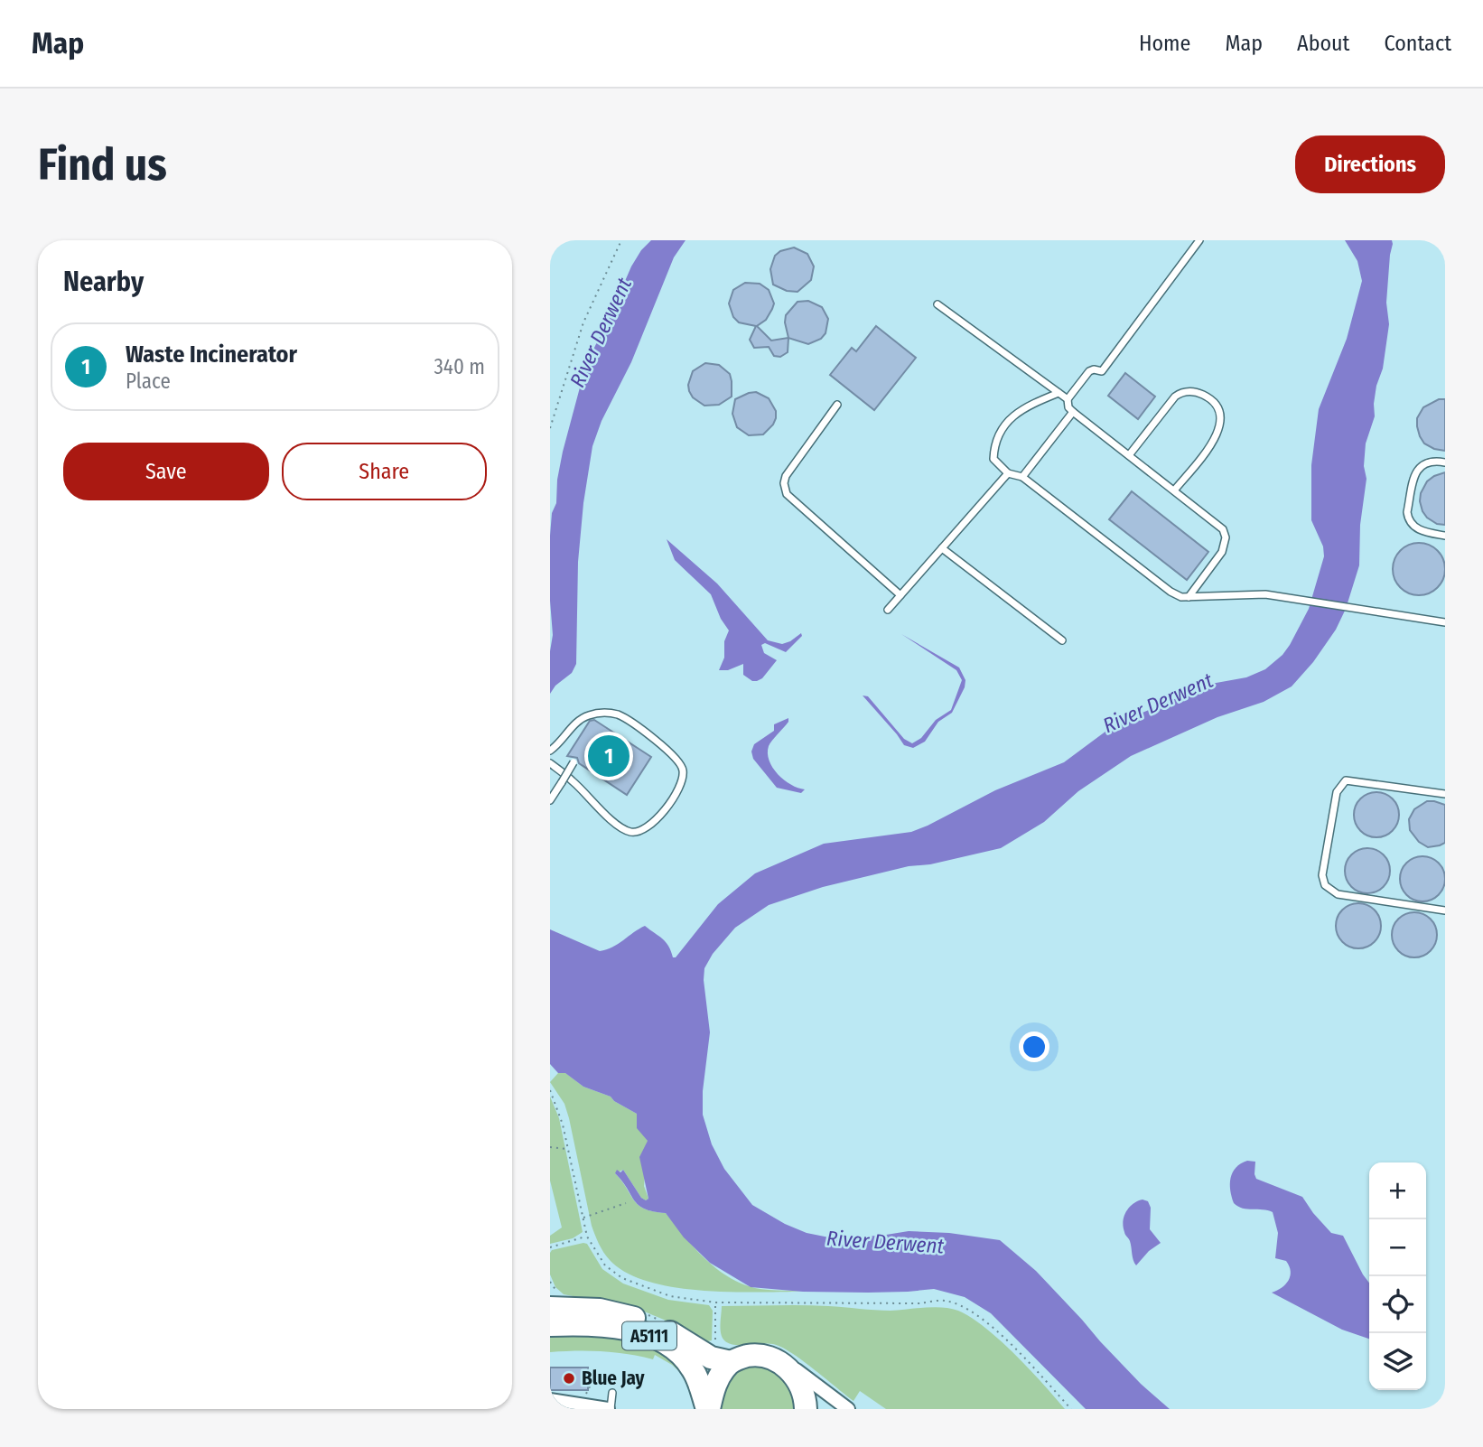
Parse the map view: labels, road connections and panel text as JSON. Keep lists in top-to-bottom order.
{
  "streets": {
    "highway": ["A5111"]
  },
  "water": ["River Derwent"],
  "places": ["Blue Jay"],
  "page": {
    "header": "Map",
    "nav": [
      "Home",
      "Map",
      "About",
      "Contact"
    ],
    "buttons": [
      "Directions",
      ["Save", "Share"]
    ],
    "title": "Find us",
    "heading": "Nearby",
    "list": [
      {
        "mark": "1",
        "name": "Waste Incinerator",
        "note": "Place",
        "value": "340 m"
      }
    ],
    "pins": "1",
    "map_buttons": ["+", "−"]
  }
}
